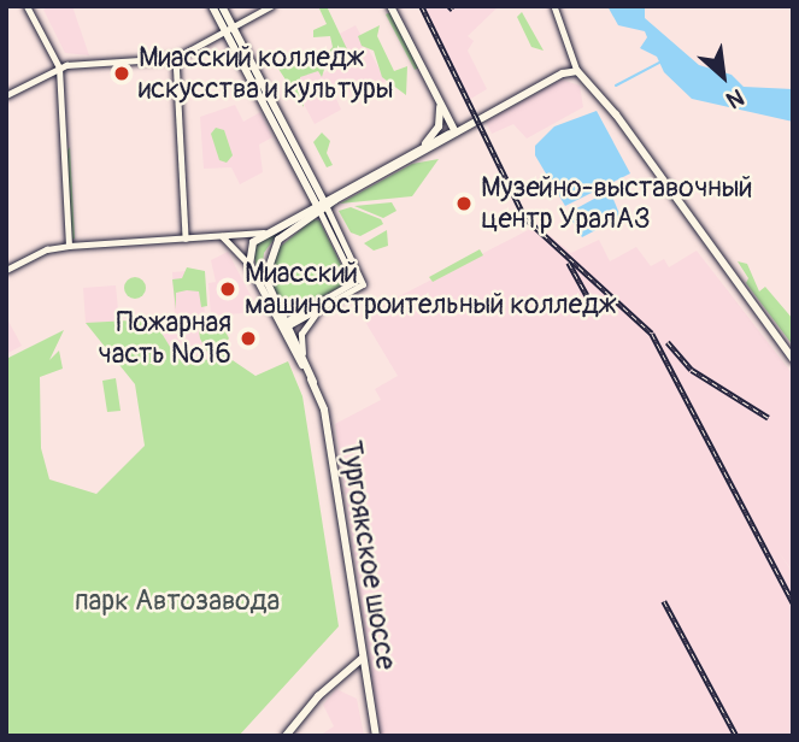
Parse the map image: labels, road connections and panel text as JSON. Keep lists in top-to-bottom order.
{
  "streets": {
    "main road": ["Тургоякское шоссе"]
  },
  "parks": ["парк Автозавода"],
  "places": [
    "Миасский колледж искусства и культуры",
    "Музейно-выставочный центр УралАЗ",
    "Миасский машиностроительный колледж",
    "Пожарная часть №16"
  ],
  "north": "bottom right"
}
